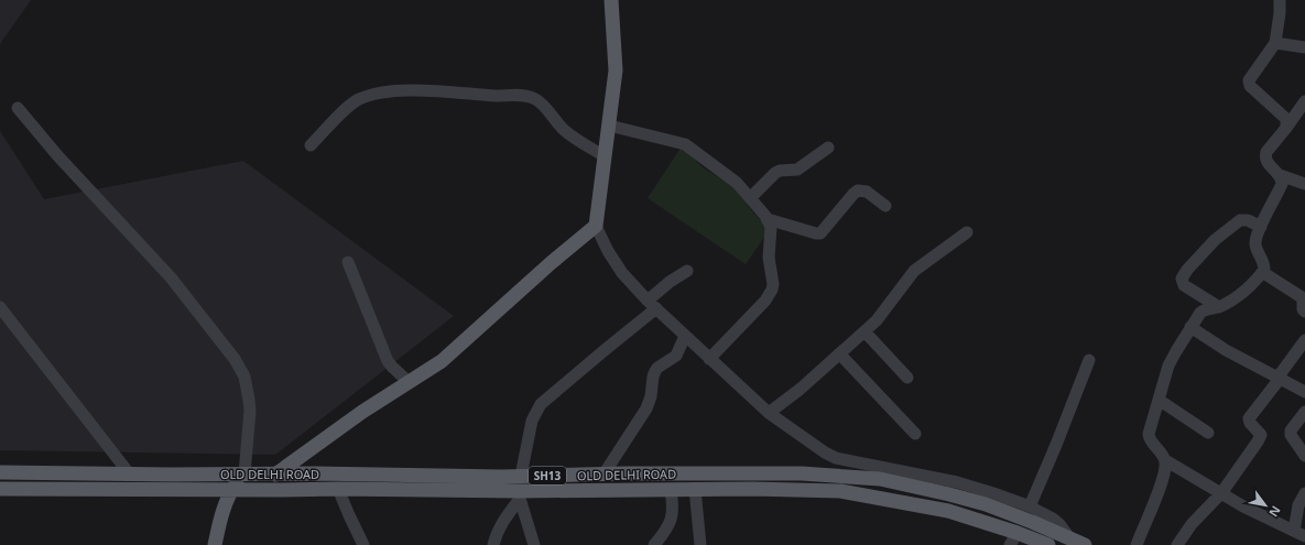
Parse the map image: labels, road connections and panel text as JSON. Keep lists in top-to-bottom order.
{
  "streets": {
    "main road": ["OLD DELHI ROAD", "SH13"]
  },
  "north": "bottom right"
}
